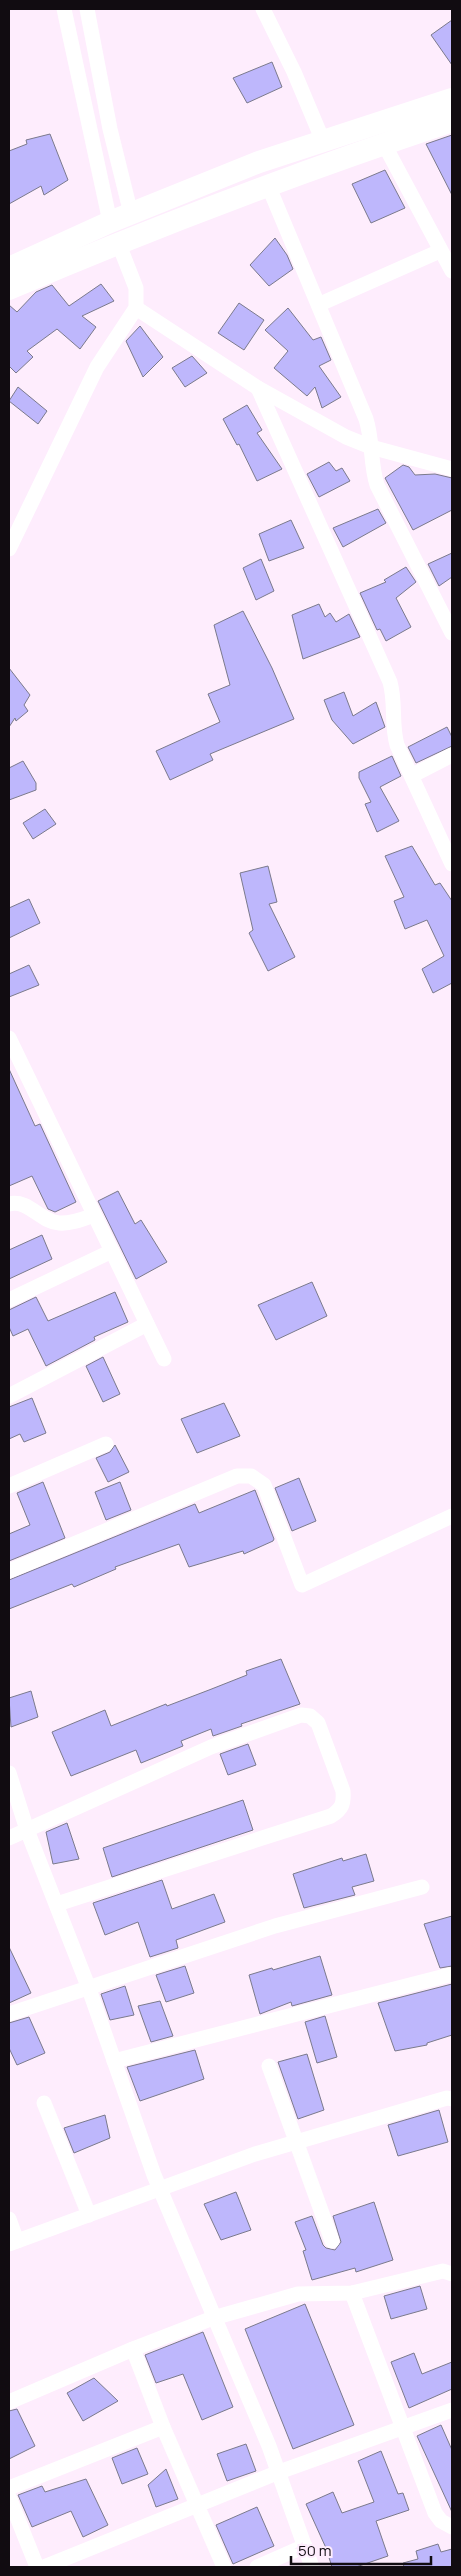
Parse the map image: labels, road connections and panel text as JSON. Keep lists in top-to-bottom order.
{
  "scale_bar": "50 m"
}
